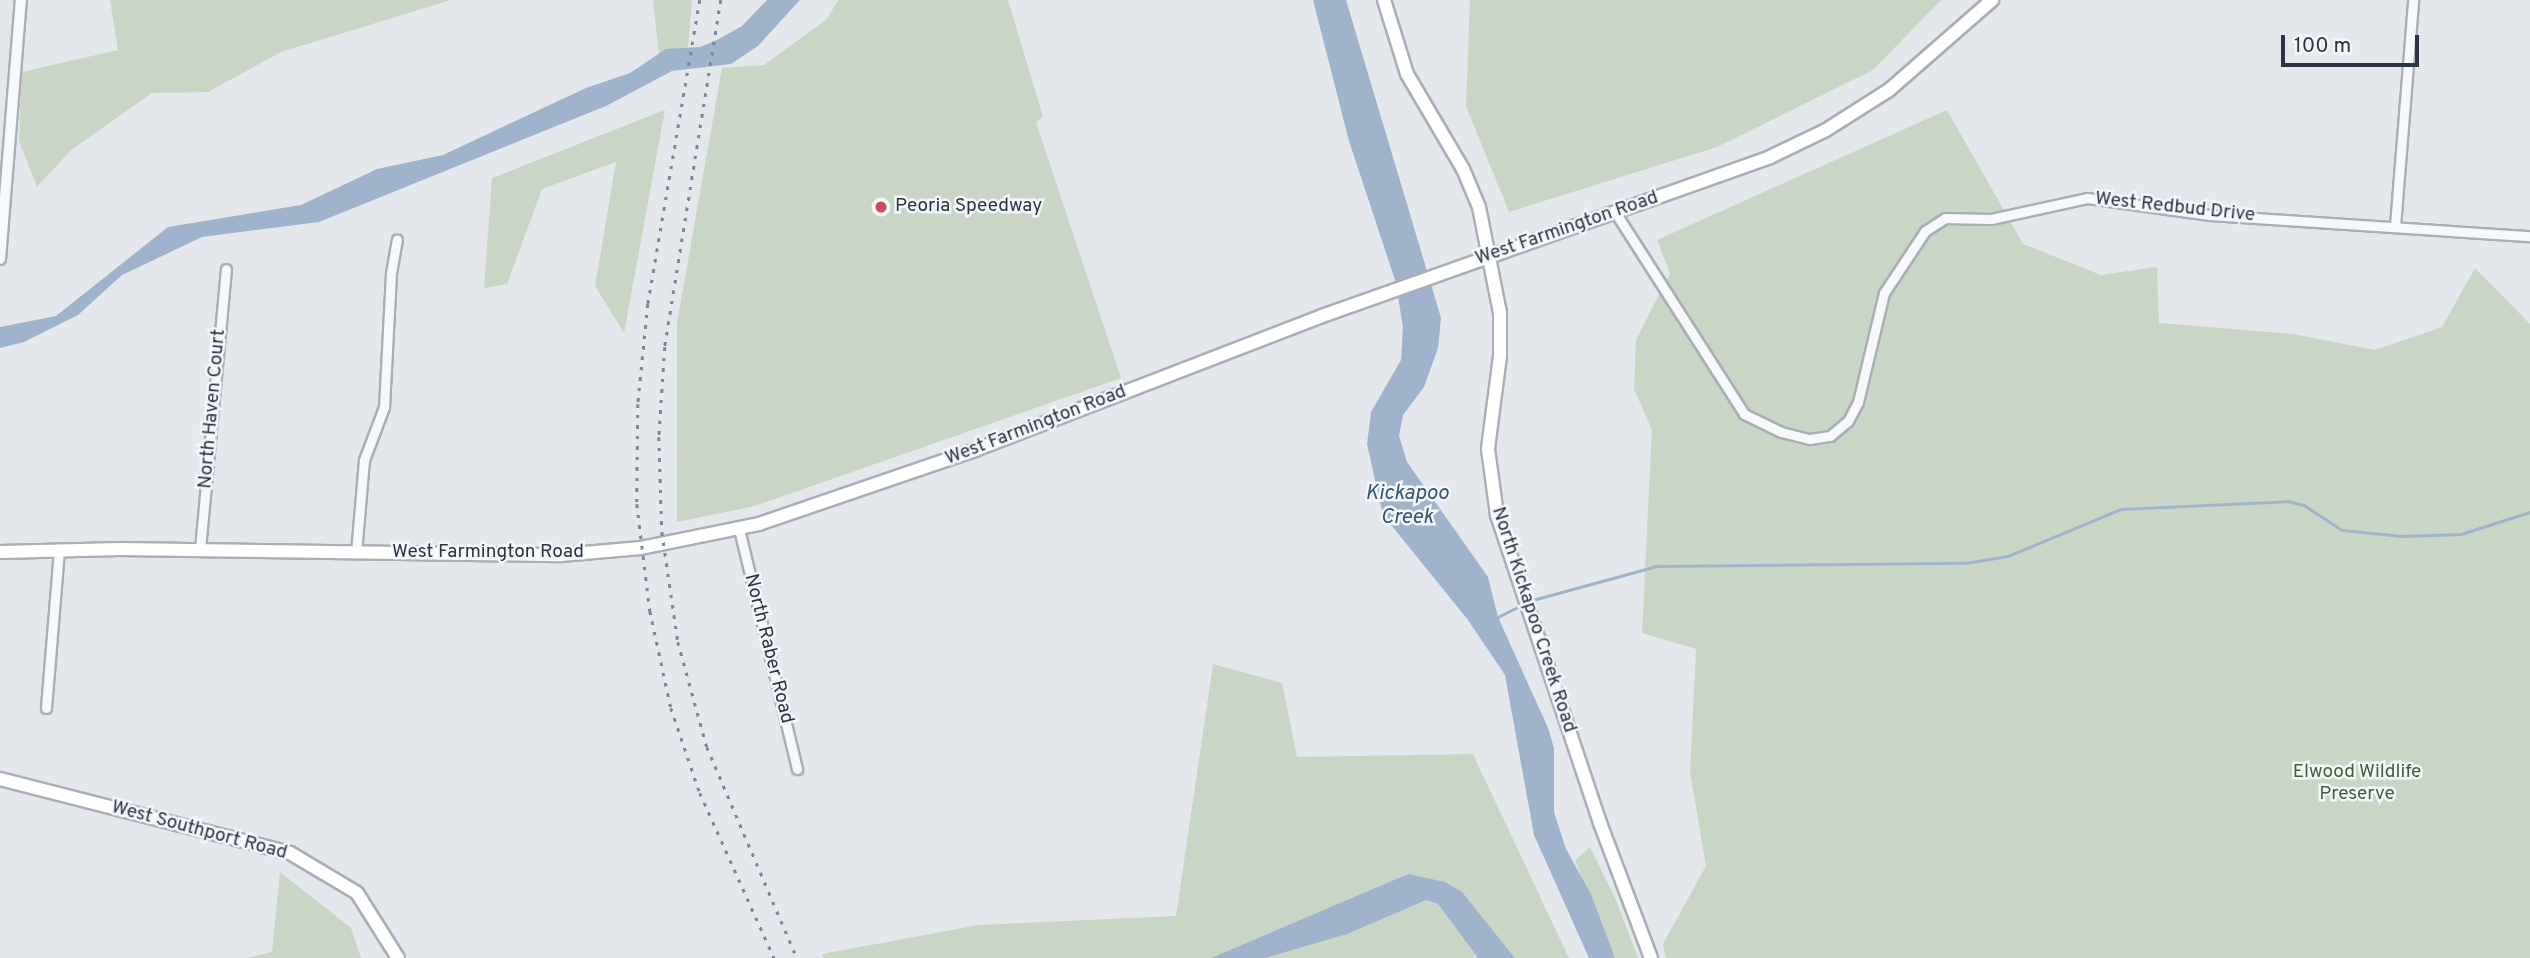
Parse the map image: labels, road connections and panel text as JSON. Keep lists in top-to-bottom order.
{
  "streets": {
    "main road": ["West Farmington Road", "North Kickapoo Creek Road", "West Southport Road"],
    "street": ["West Redbud Drive", "North Haven Court", "North Raber Road"]
  },
  "crossings": [
    ["West Redbud Drive", "West Farmington Road"],
    ["West Farmington Road", "North Haven Court"],
    ["West Farmington Road", "North Kickapoo Creek Road"],
    ["West Farmington Road", "North Raber Road"]
  ],
  "water": ["Kickapoo Creek"],
  "parks": ["Elwood Wildlife Preserve"],
  "places": ["Peoria Speedway"],
  "scale_bar": "100 m"
}
